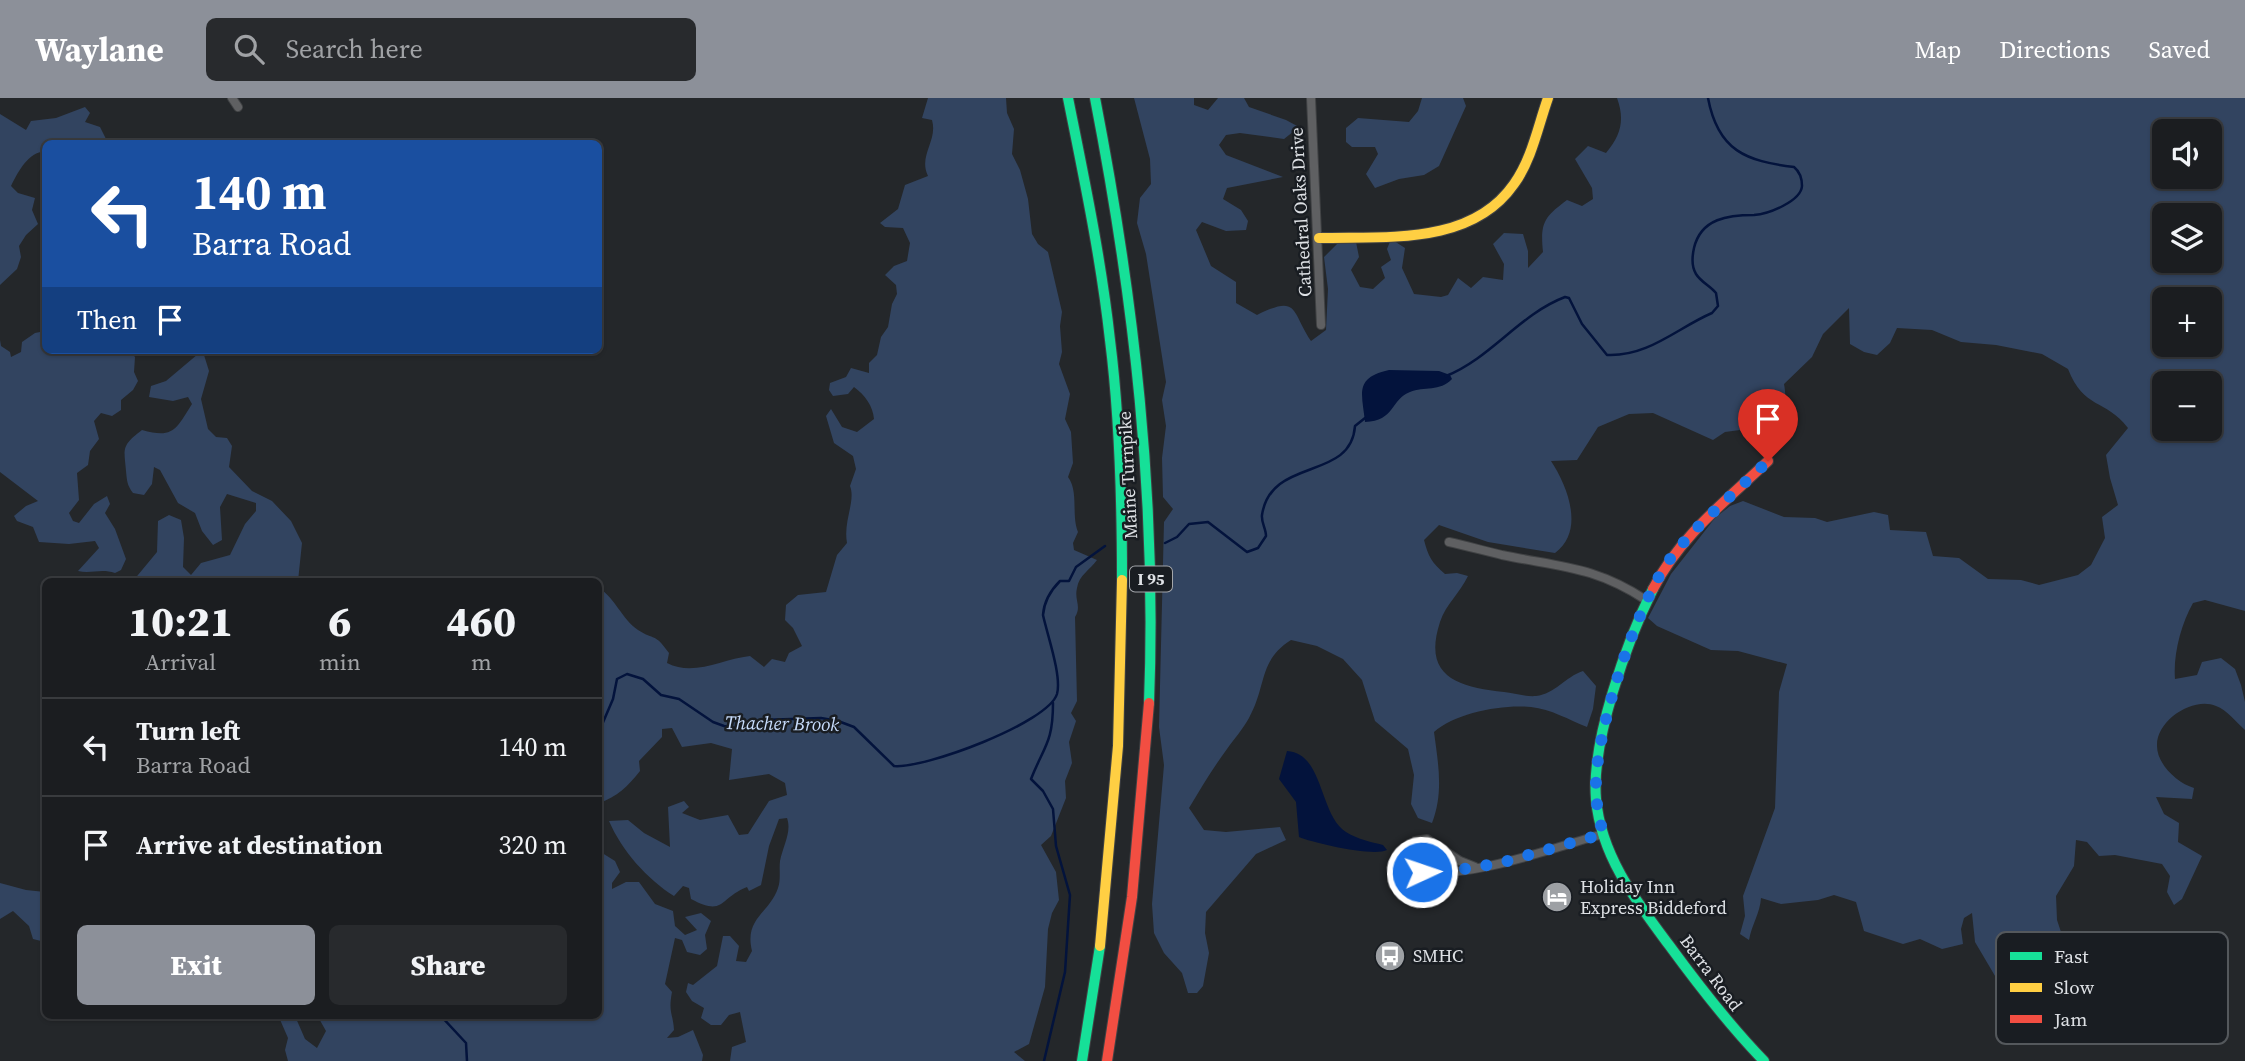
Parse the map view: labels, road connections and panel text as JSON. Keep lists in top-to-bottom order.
{
  "streets": {
    "main road": ["Maine Turnpike", "I 95", "Barra Road"],
    "street": ["Cathedral Oaks Drive"]
  },
  "water": ["Thacher Brook"],
  "places": {
    "hotel": ["Holiday Inn Express Biddeford"],
    "bus stop": ["SMHC"]
  },
  "legend": ["Fast", "Slow", "Jam"],
  "page": {
    "header": "Waylane",
    "search": "Search here",
    "nav": ["Map", "Directions", "Saved"],
    "map_buttons": ["+", "−"],
    "turn": ["140 m", "Barra Road"],
    "then": "Then",
    "eta": [
      "10:21",
      "Arrival",
      "6",
      "min",
      "460",
      "m"
    ],
    "list": [
      {
        "name": "Turn left",
        "note": "Barra Road",
        "value": "140 m"
      },
      {
        "name": "Arrive at destination",
        "value": "320 m"
      }
    ],
    "buttons": ["Exit", "Share"]
  }
}
